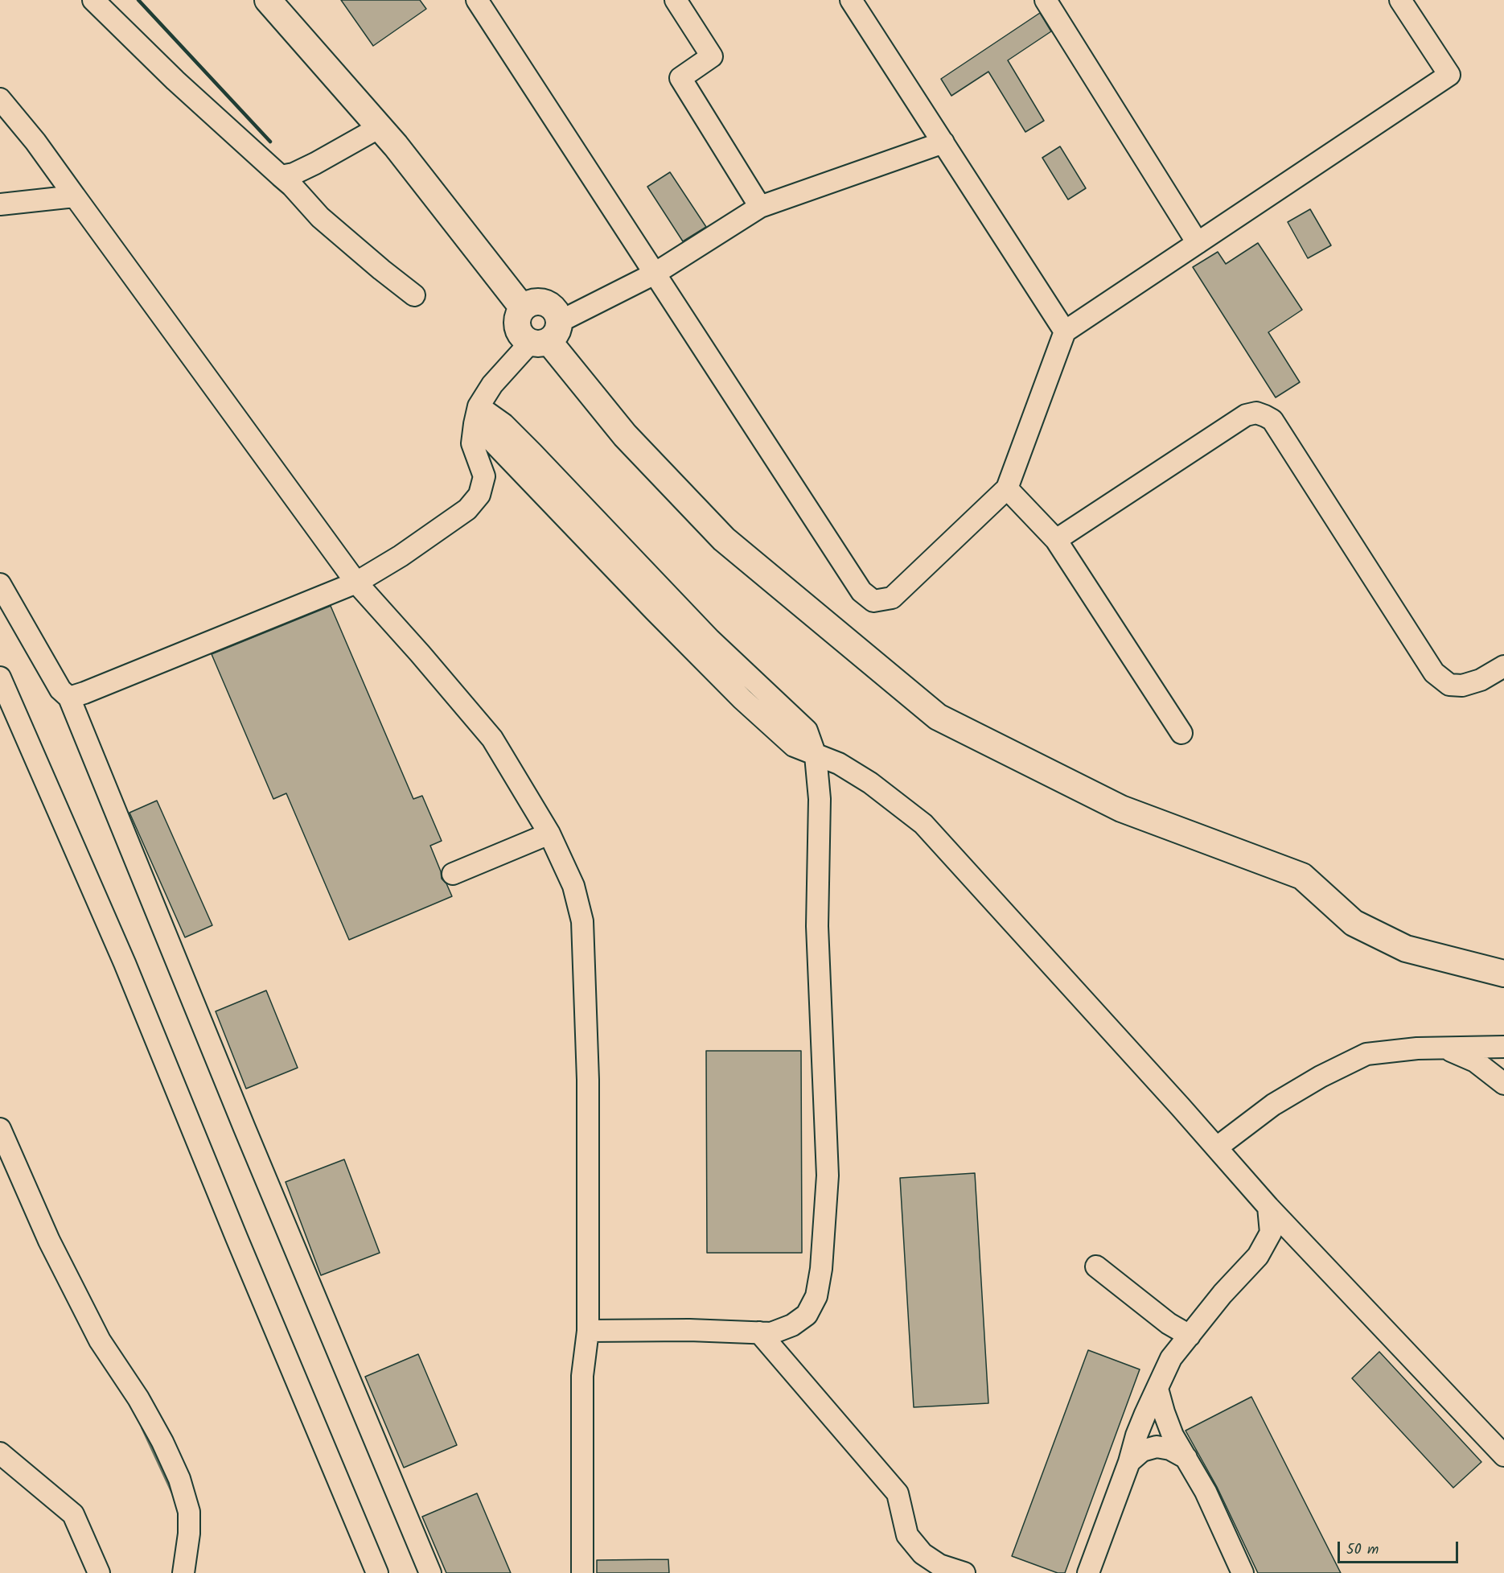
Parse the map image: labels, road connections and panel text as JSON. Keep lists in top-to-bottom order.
{
  "scale_bar": "50 m"
}
